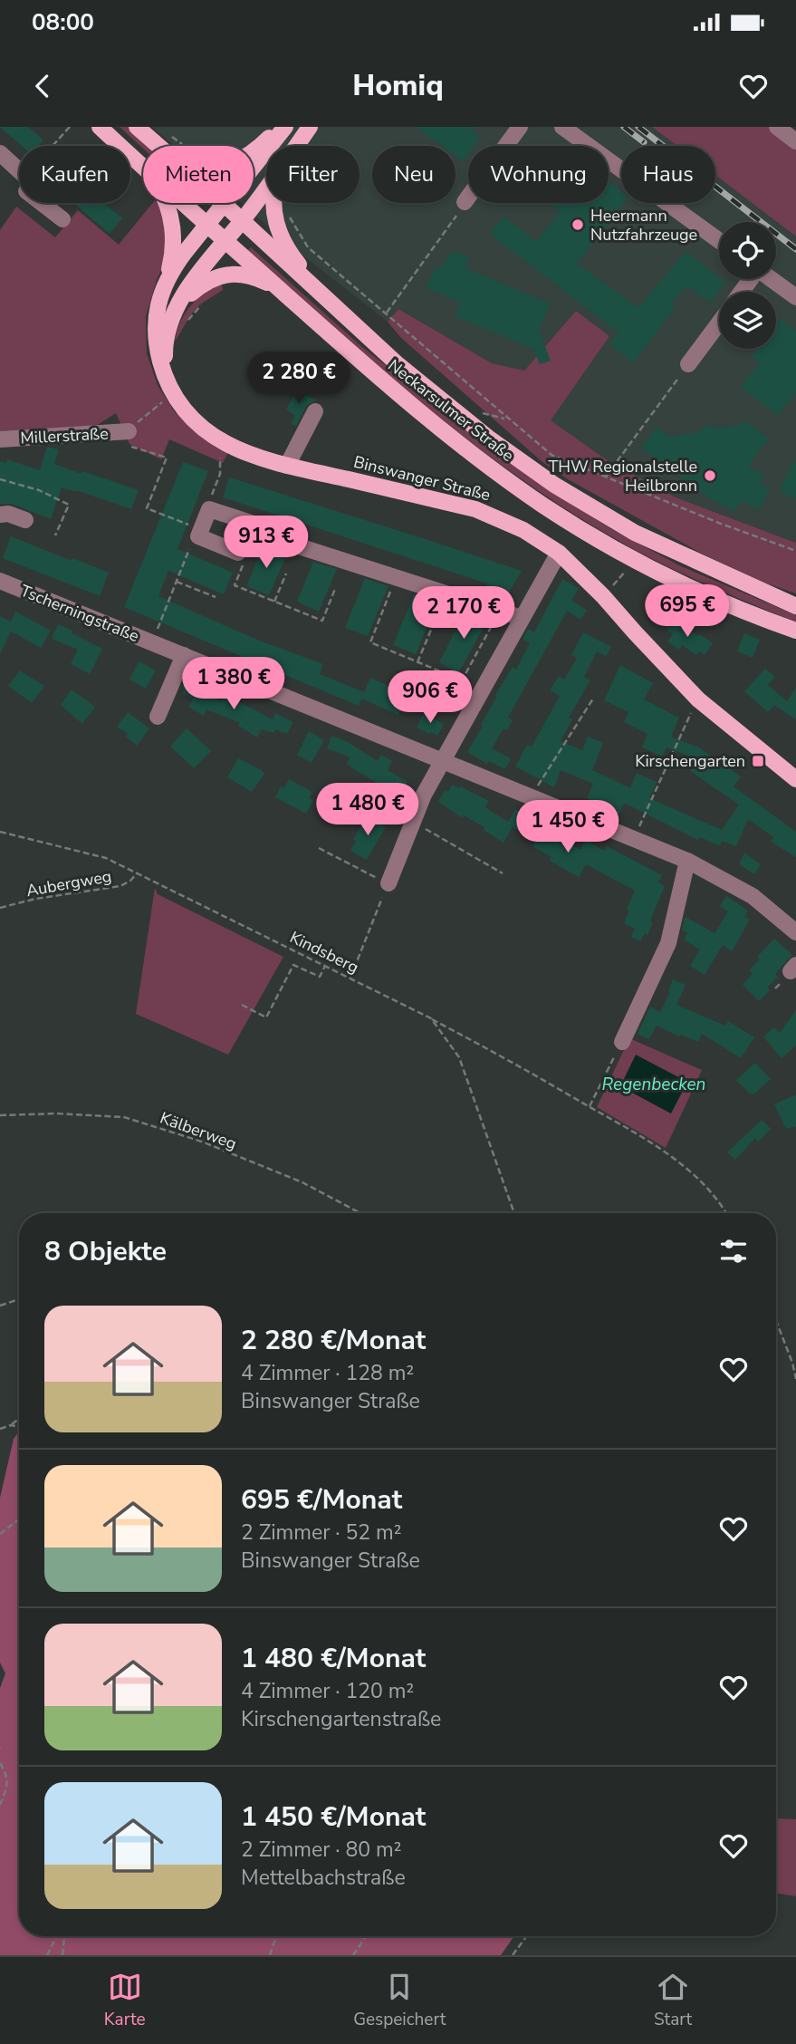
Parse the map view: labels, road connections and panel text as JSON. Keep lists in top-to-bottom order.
{
  "streets": {
    "main road": ["Neckarsulmer Straße", "Binswanger Straße"],
    "street": ["Millerstraße", "Tscherningstraße"],
    "path": ["Aubergweg", "Kindsberg", "Kälberweg"]
  },
  "crossings": [
    ["Neckarsulmer Straße", "Binswanger Straße"],
    ["Aubergweg", "Kindsberg"]
  ],
  "water": ["Regenbecken"],
  "places": {
    "other": ["Heermann Nutzfahrzeuge", "THW Regionalstelle Heilbronn"],
    "transit": ["Kirschengarten"]
  },
  "page": {
    "status": "08:00",
    "header": "Homiq",
    "chip": [
      "Kaufen",
      "Mieten",
      "Filter",
      "Neu",
      "Wohnung",
      "Haus"
    ],
    "price": [
      "2 280 €",
      "913 €",
      "695 €",
      "2 170 €",
      "1 380 €",
      "906 €",
      "1 480 €",
      "1 450 €"
    ],
    "heading": "8 Objekte",
    "list": [
      {
        "name": "2 280 €/Monat",
        "note": "4 Zimmer · 128 m² · Binswanger Straße"
      },
      {
        "name": "695 €/Monat",
        "note": "2 Zimmer · 52 m² · Binswanger Straße"
      },
      {
        "name": "1 480 €/Monat",
        "note": "4 Zimmer · 120 m² · Kirschengartenstraße"
      },
      {
        "name": "1 450 €/Monat",
        "note": "2 Zimmer · 80 m² · Mettelbachstraße"
      }
    ],
    "tabs": ["Karte", "Gespeichert", "Start"]
  }
}
